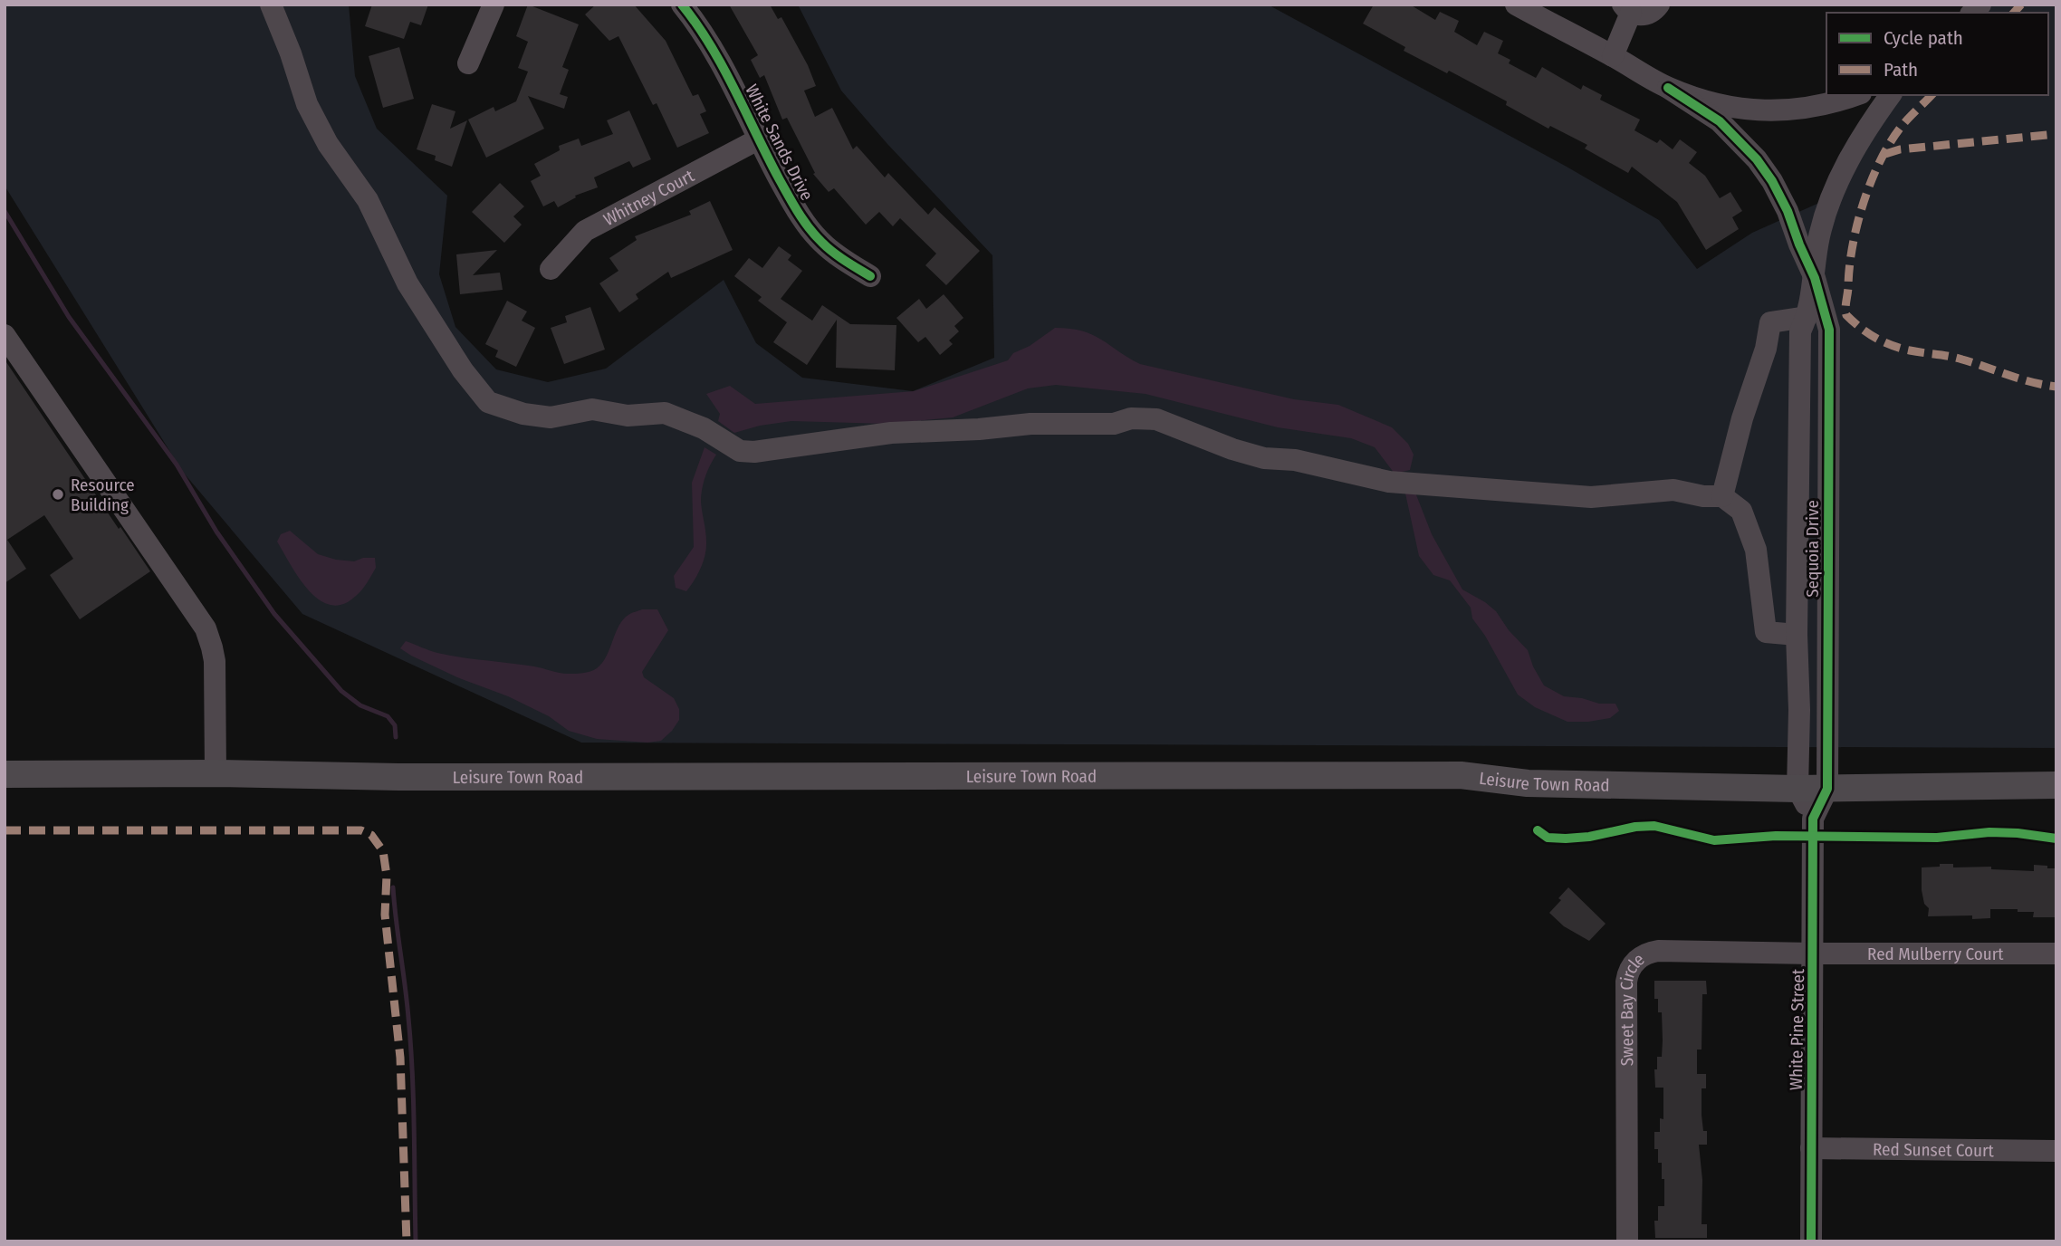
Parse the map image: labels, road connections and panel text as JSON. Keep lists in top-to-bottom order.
{
  "streets": {
    "main road": ["Leisure Town Road"],
    "street": [
      "White Sands Drive",
      "Whitney Court",
      "Sequoia Drive",
      "Red Mulberry Court",
      "Sweet Bay Circle",
      "White Pine Street",
      "Red Sunset Court"
    ]
  },
  "crossings": [
    ["White Sands Drive", "Whitney Court"],
    ["Sequoia Drive", "Leisure Town Road"],
    ["Sequoia Drive", "White Pine Street"],
    ["Red Mulberry Court", "Sweet Bay Circle"],
    ["Red Mulberry Court", "White Pine Street"],
    ["Sweet Bay Circle", "White Pine Street"],
    ["White Pine Street", "Red Sunset Court"]
  ],
  "places": ["Resource Building"],
  "legend": ["Cycle path", "Path"]
}
